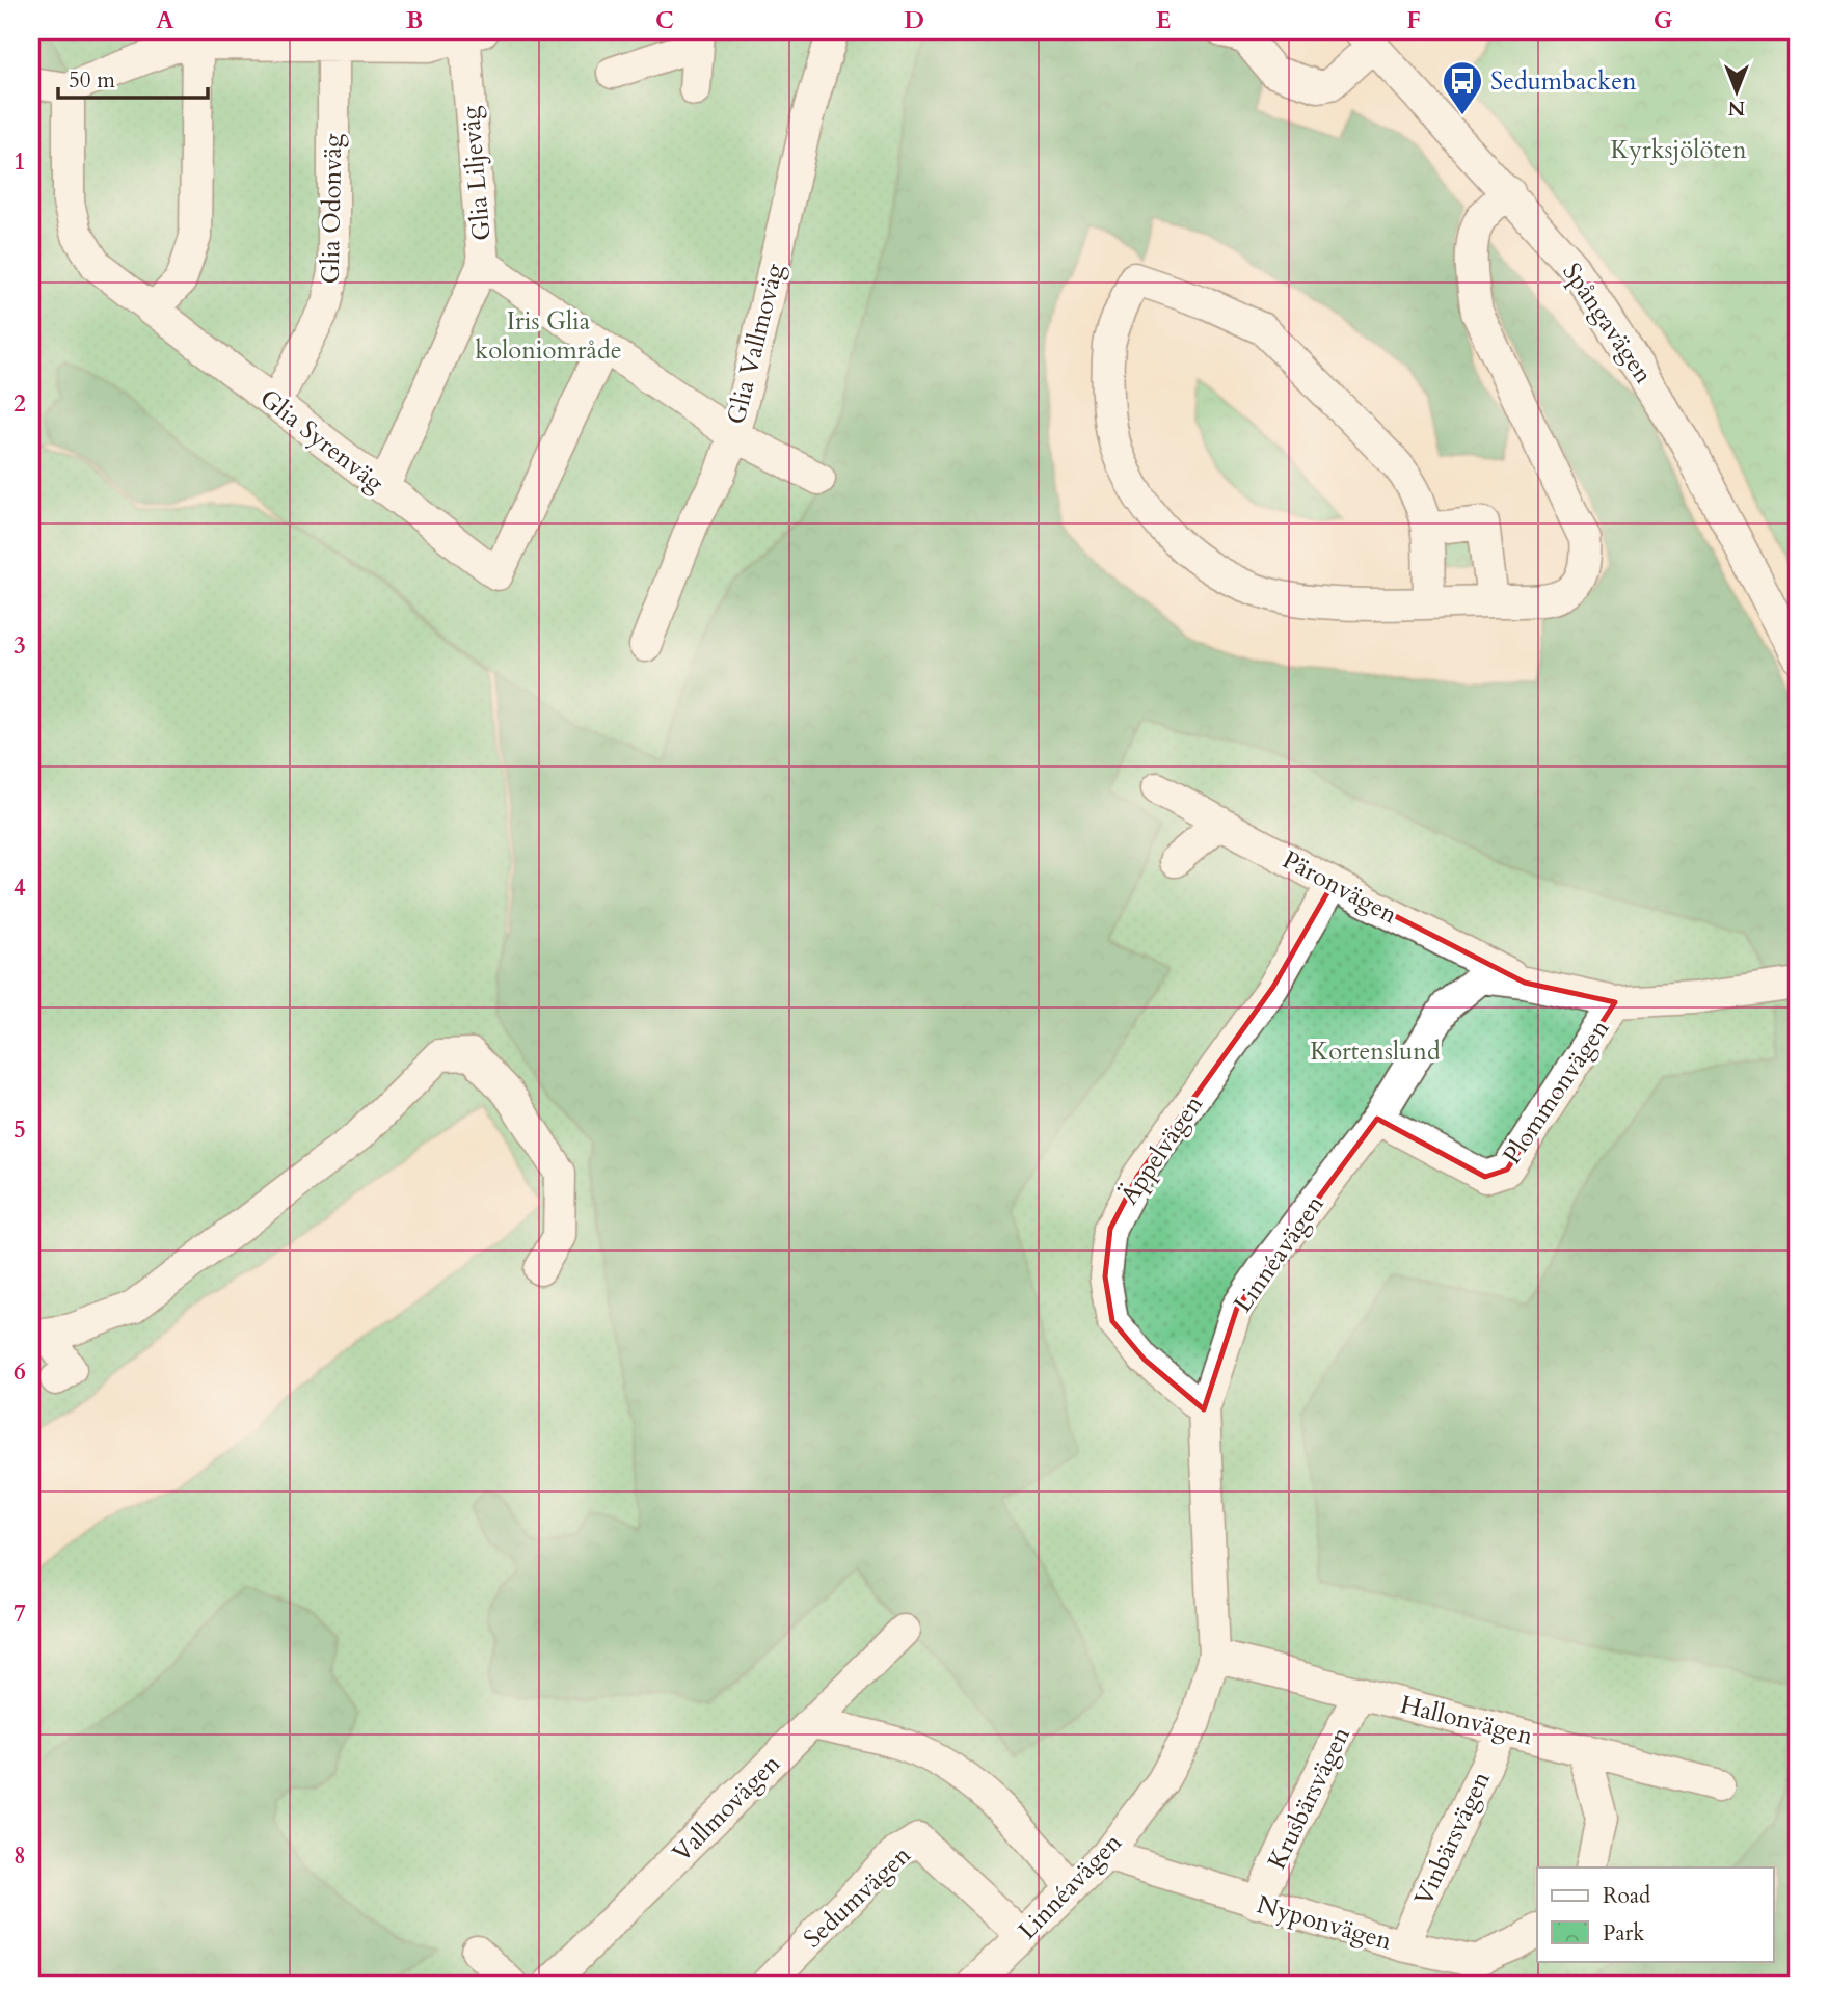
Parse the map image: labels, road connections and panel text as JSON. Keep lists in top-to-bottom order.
{
  "streets": {
    "street": [
      "Glia Liljeväg",
      "Glia Odonväg",
      "Spångavägen",
      "Glia Vallmoväg",
      "Glia Syrenväg",
      "Päronvägen",
      "Plommonvägen",
      "Äppelvägen",
      "Linnéavägen",
      "Hallonvägen",
      "Krusbärsvägen",
      "Vallmovägen",
      "Vinbärsvägen",
      "Sedumvägen",
      "Nyponvägen"
    ]
  },
  "crossings": [
    ["Glia Liljeväg", "Glia Vallmoväg"],
    ["Glia Liljeväg", "Glia Syrenväg"],
    ["Glia Odonväg", "Glia Syrenväg"],
    ["Päronvägen", "Äppelvägen"],
    ["Päronvägen", "Linnéavägen"],
    ["Plommonvägen", "Linnéavägen"],
    ["Äppelvägen", "Linnéavägen"],
    ["Linnéavägen", "Hallonvägen"],
    ["Linnéavägen", "Sedumvägen"],
    ["Linnéavägen", "Nyponvägen"],
    ["Hallonvägen", "Krusbärsvägen"],
    ["Hallonvägen", "Vinbärsvägen"],
    ["Krusbärsvägen", "Nyponvägen"],
    ["Vinbärsvägen", "Nyponvägen"]
  ],
  "parks": ["Kyrksjölöten", "Iris Glia koloniområde", "Kortenslund"],
  "places": {
    "bus stop": ["Sedumbacken"]
  },
  "legend": ["Road", "Park"],
  "scale_bar": "50 m",
  "north": "bottom",
  "grid": {
    "columns": [
      "A",
      "B",
      "C",
      "D",
      "E",
      "F",
      "G"
    ],
    "rows": [
      "1",
      "2",
      "3",
      "4",
      "5",
      "6",
      "7",
      "8"
    ]
  }
}
